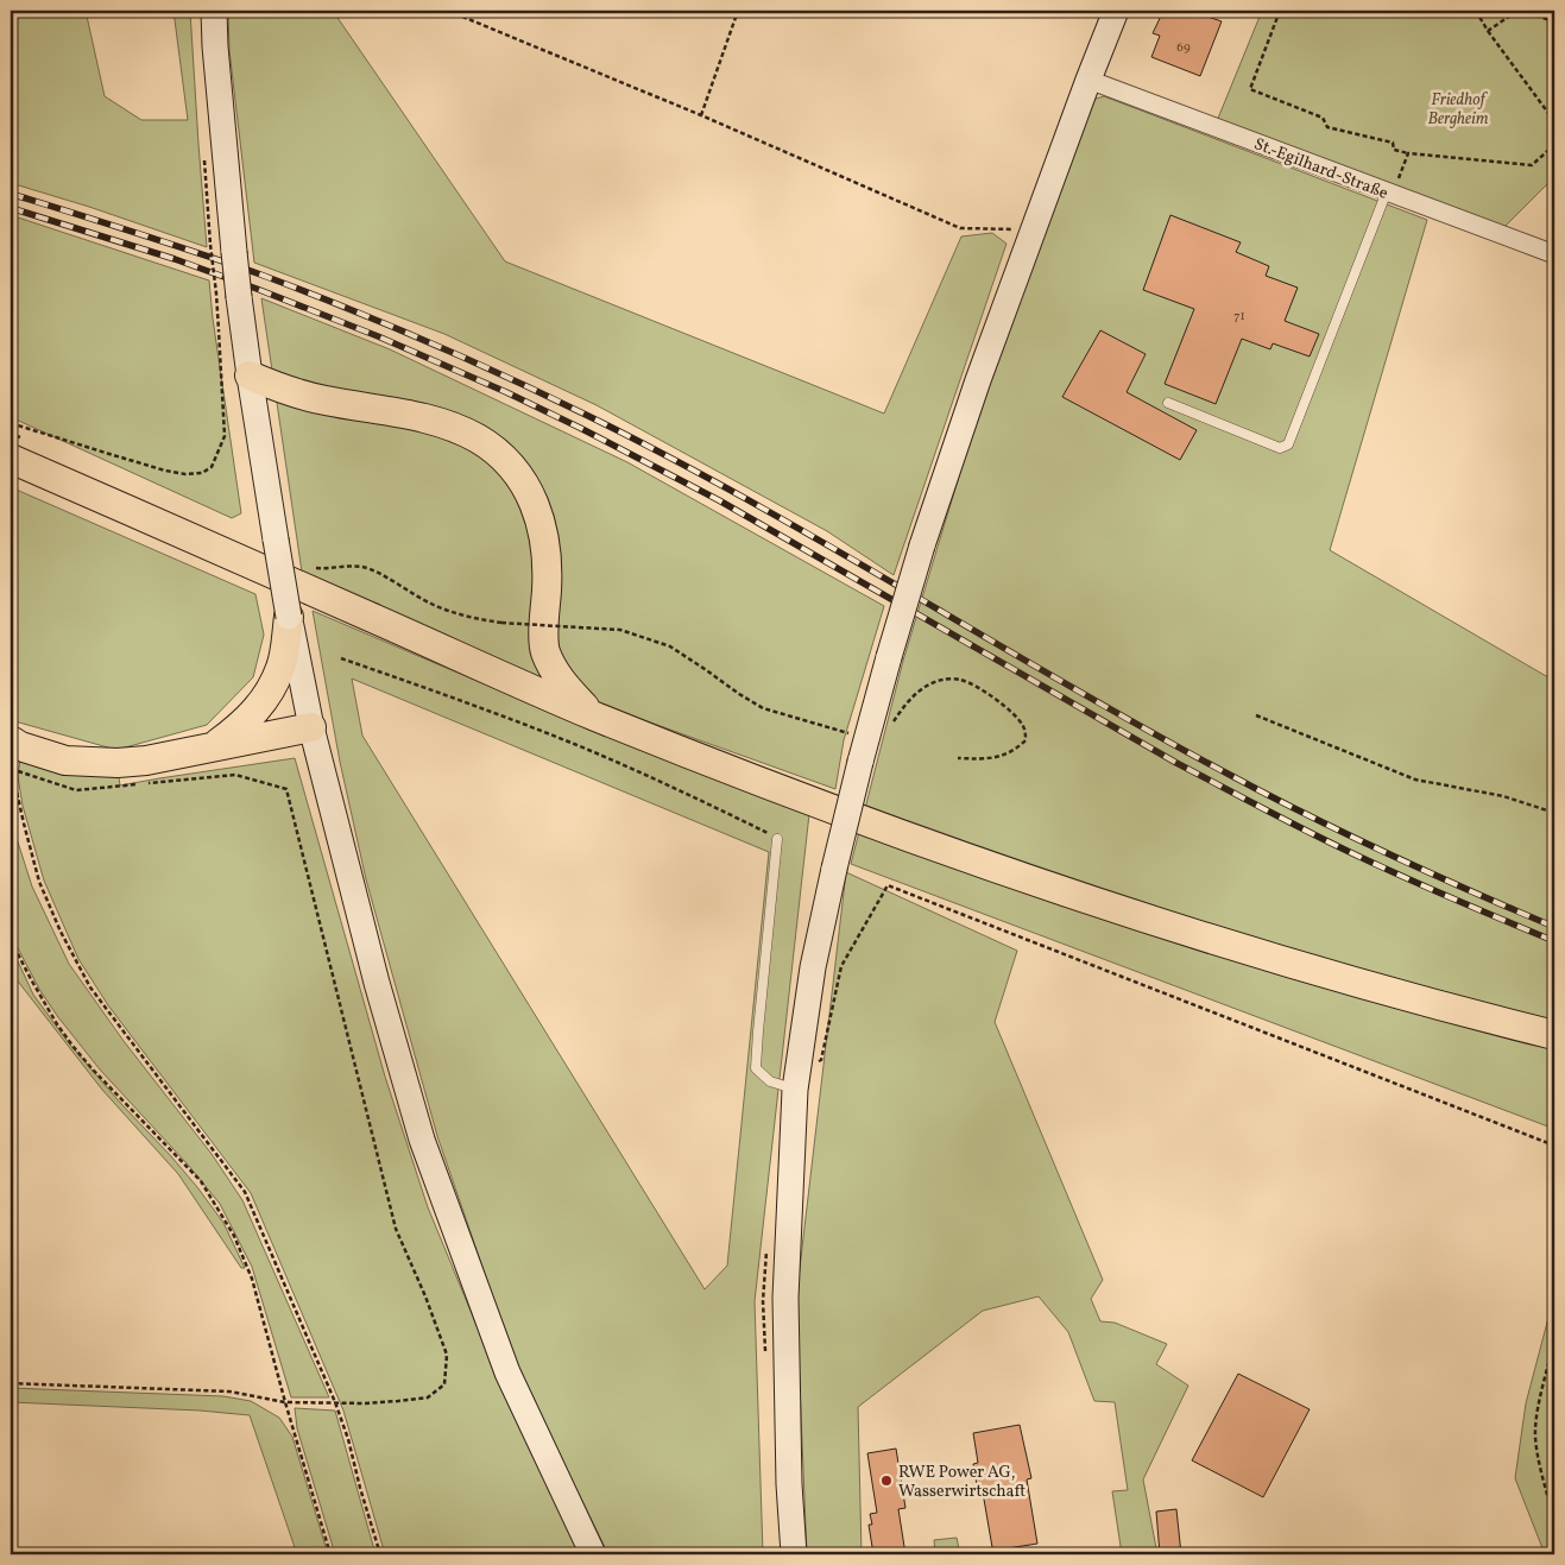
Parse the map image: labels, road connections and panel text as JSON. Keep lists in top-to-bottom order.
{
  "streets": {
    "street": ["St.-Egilhard-Straße"]
  },
  "parks": ["Friedhof Bergheim"],
  "places": ["RWE Power AG, Wasserwirtschaft"],
  "house_numbers": ["69", "71"]
}
